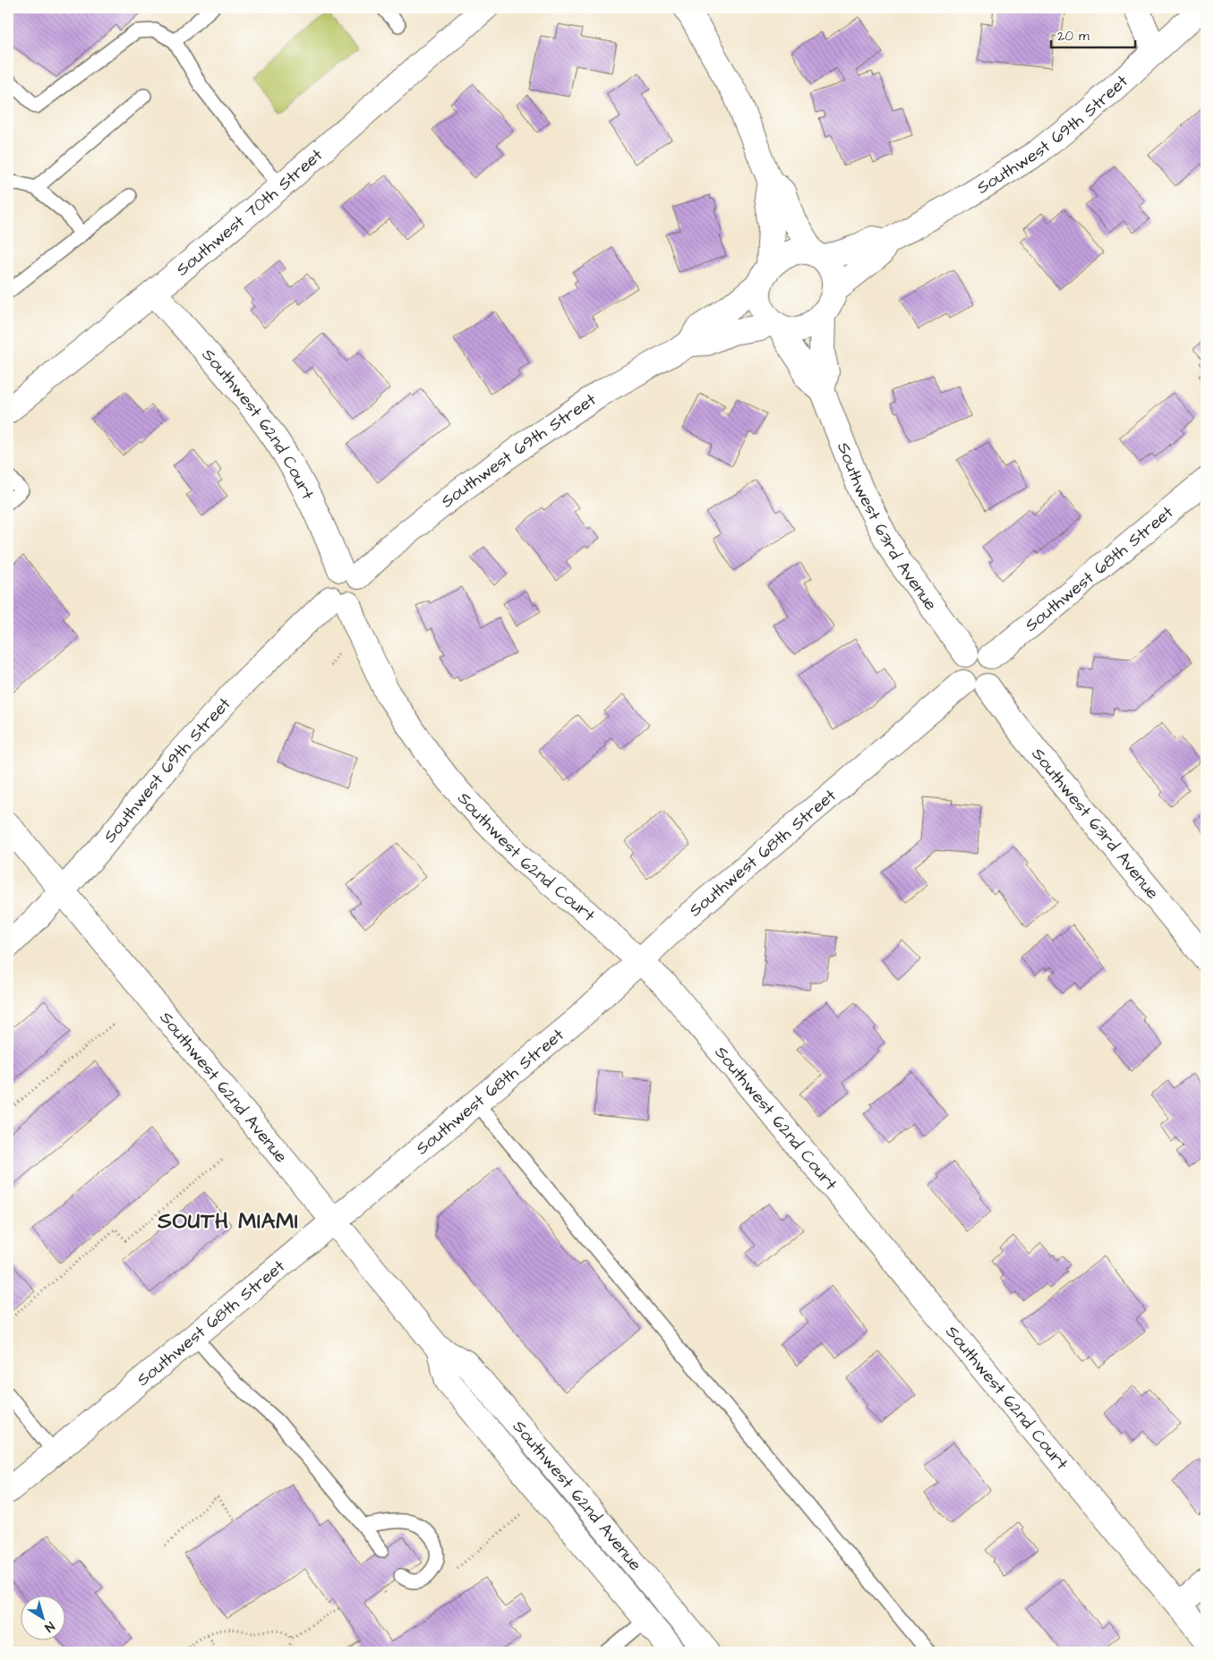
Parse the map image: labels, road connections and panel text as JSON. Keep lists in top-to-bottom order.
{
  "streets": {
    "street": [
      "Southwest 69th Street",
      "Southwest 70th Street",
      "Southwest 62nd Court",
      "Southwest 63rd Avenue",
      "Southwest 68th Street",
      "Southwest 62nd Avenue"
    ]
  },
  "crossings": [
    ["Southwest 69th Street", "Southwest 62nd Court"],
    ["Southwest 69th Street", "Southwest 63rd Avenue"],
    ["Southwest 69th Street", "Southwest 62nd Avenue"],
    ["Southwest 70th Street", "Southwest 62nd Court"],
    ["Southwest 62nd Court", "Southwest 68th Street"],
    ["Southwest 63rd Avenue", "Southwest 68th Street"],
    ["Southwest 68th Street", "Southwest 62nd Avenue"]
  ],
  "districts": ["SOUTH MIAMI"],
  "scale_bar": "20 m",
  "north": "bottom right"
}
